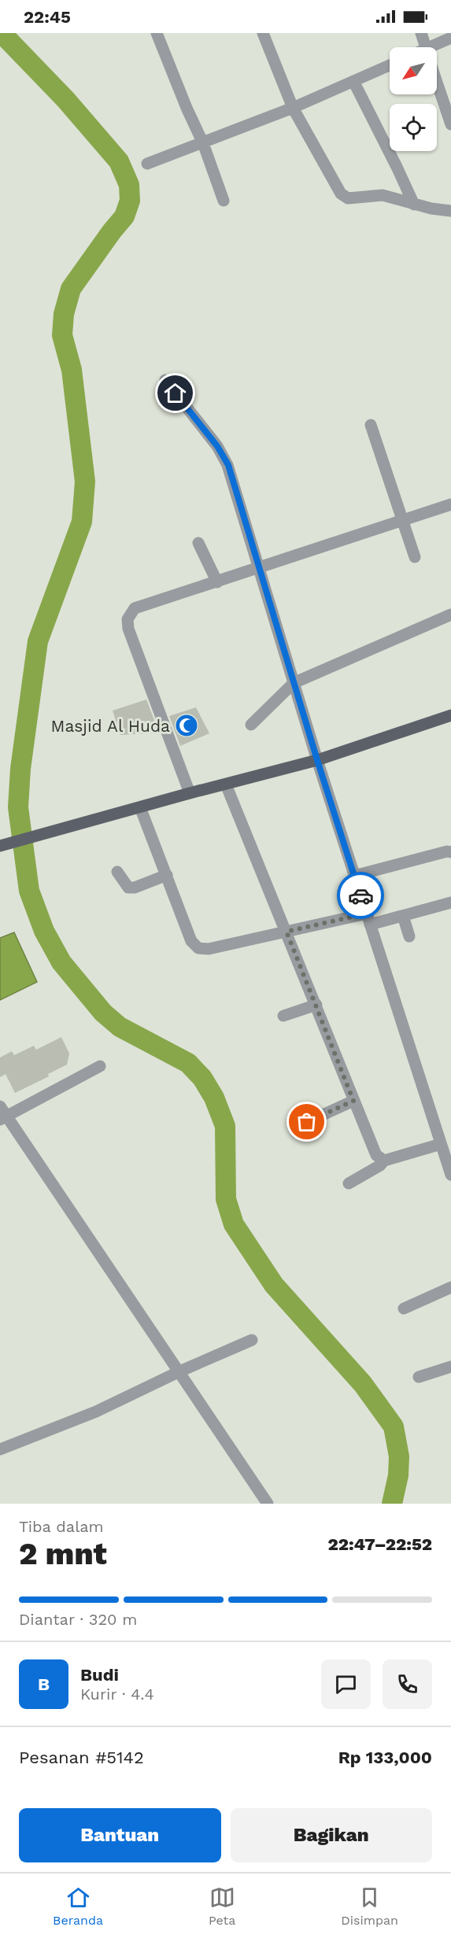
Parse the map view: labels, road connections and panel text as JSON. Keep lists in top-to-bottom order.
{
  "places": {
    "mosque": ["Masjid Al Huda"]
  },
  "north": "bottom left",
  "page": {
    "status": "22:45",
    "heading": ["2 mnt", "Tiba dalam", "22:47–22:52"],
    "panel": [
      "Budi",
      "Kurir · 4.4",
      "Pesanan #5142",
      "Rp 133,000"
    ],
    "bar": "Diantar · 320 m",
    "round": "B",
    "buttons": ["Bantuan", "Bagikan"],
    "tabs": ["Beranda", "Peta", "Disimpan"]
  }
}
